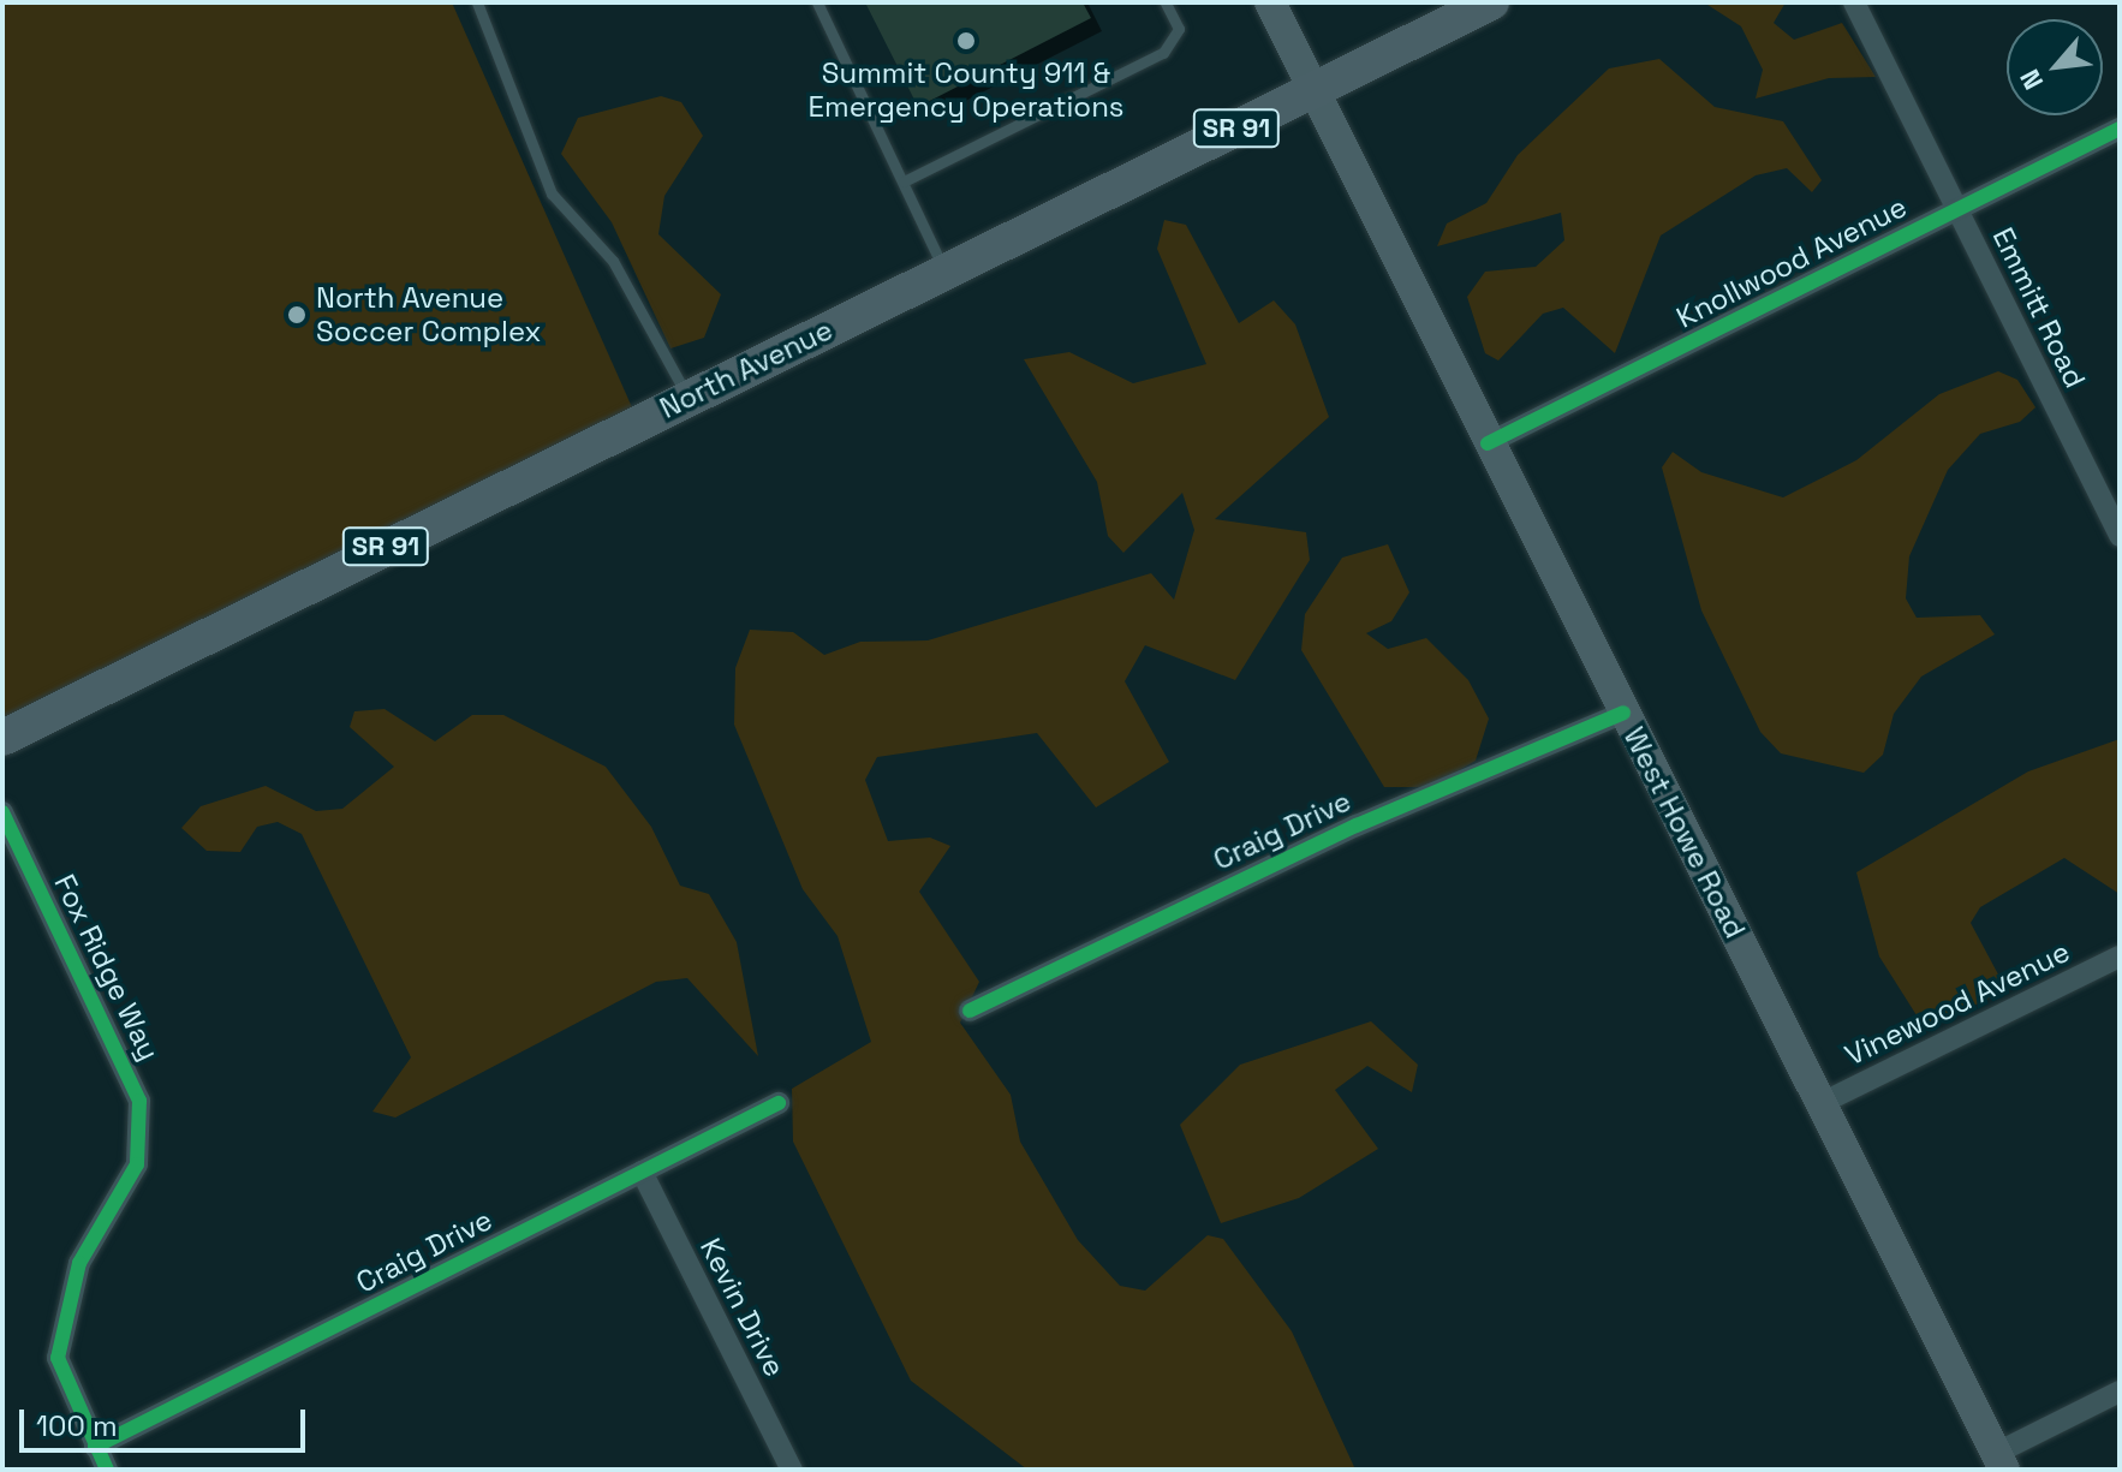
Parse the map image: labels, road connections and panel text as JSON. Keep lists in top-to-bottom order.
{
  "streets": {
    "main road": ["SR 91", "North Avenue", "West Howe Road"],
    "street": [
      "Knollwood Avenue",
      "Emmitt Road",
      "Craig Drive",
      "Fox Ridge Way",
      "Vinewood Avenue",
      "Kevin Drive"
    ]
  },
  "crossings": [
    ["Knollwood Avenue", "Emmitt Road"],
    ["Knollwood Avenue", "West Howe Road"],
    ["North Avenue", "West Howe Road"],
    ["Craig Drive", "West Howe Road"],
    ["Craig Drive", "Fox Ridge Way"],
    ["Craig Drive", "Kevin Drive"],
    ["West Howe Road", "Vinewood Avenue"]
  ],
  "places": ["Summit County 911 & Emergency Operations", "North Avenue Soccer Complex"],
  "scale_bar": "100 m",
  "north": "bottom left"
}
